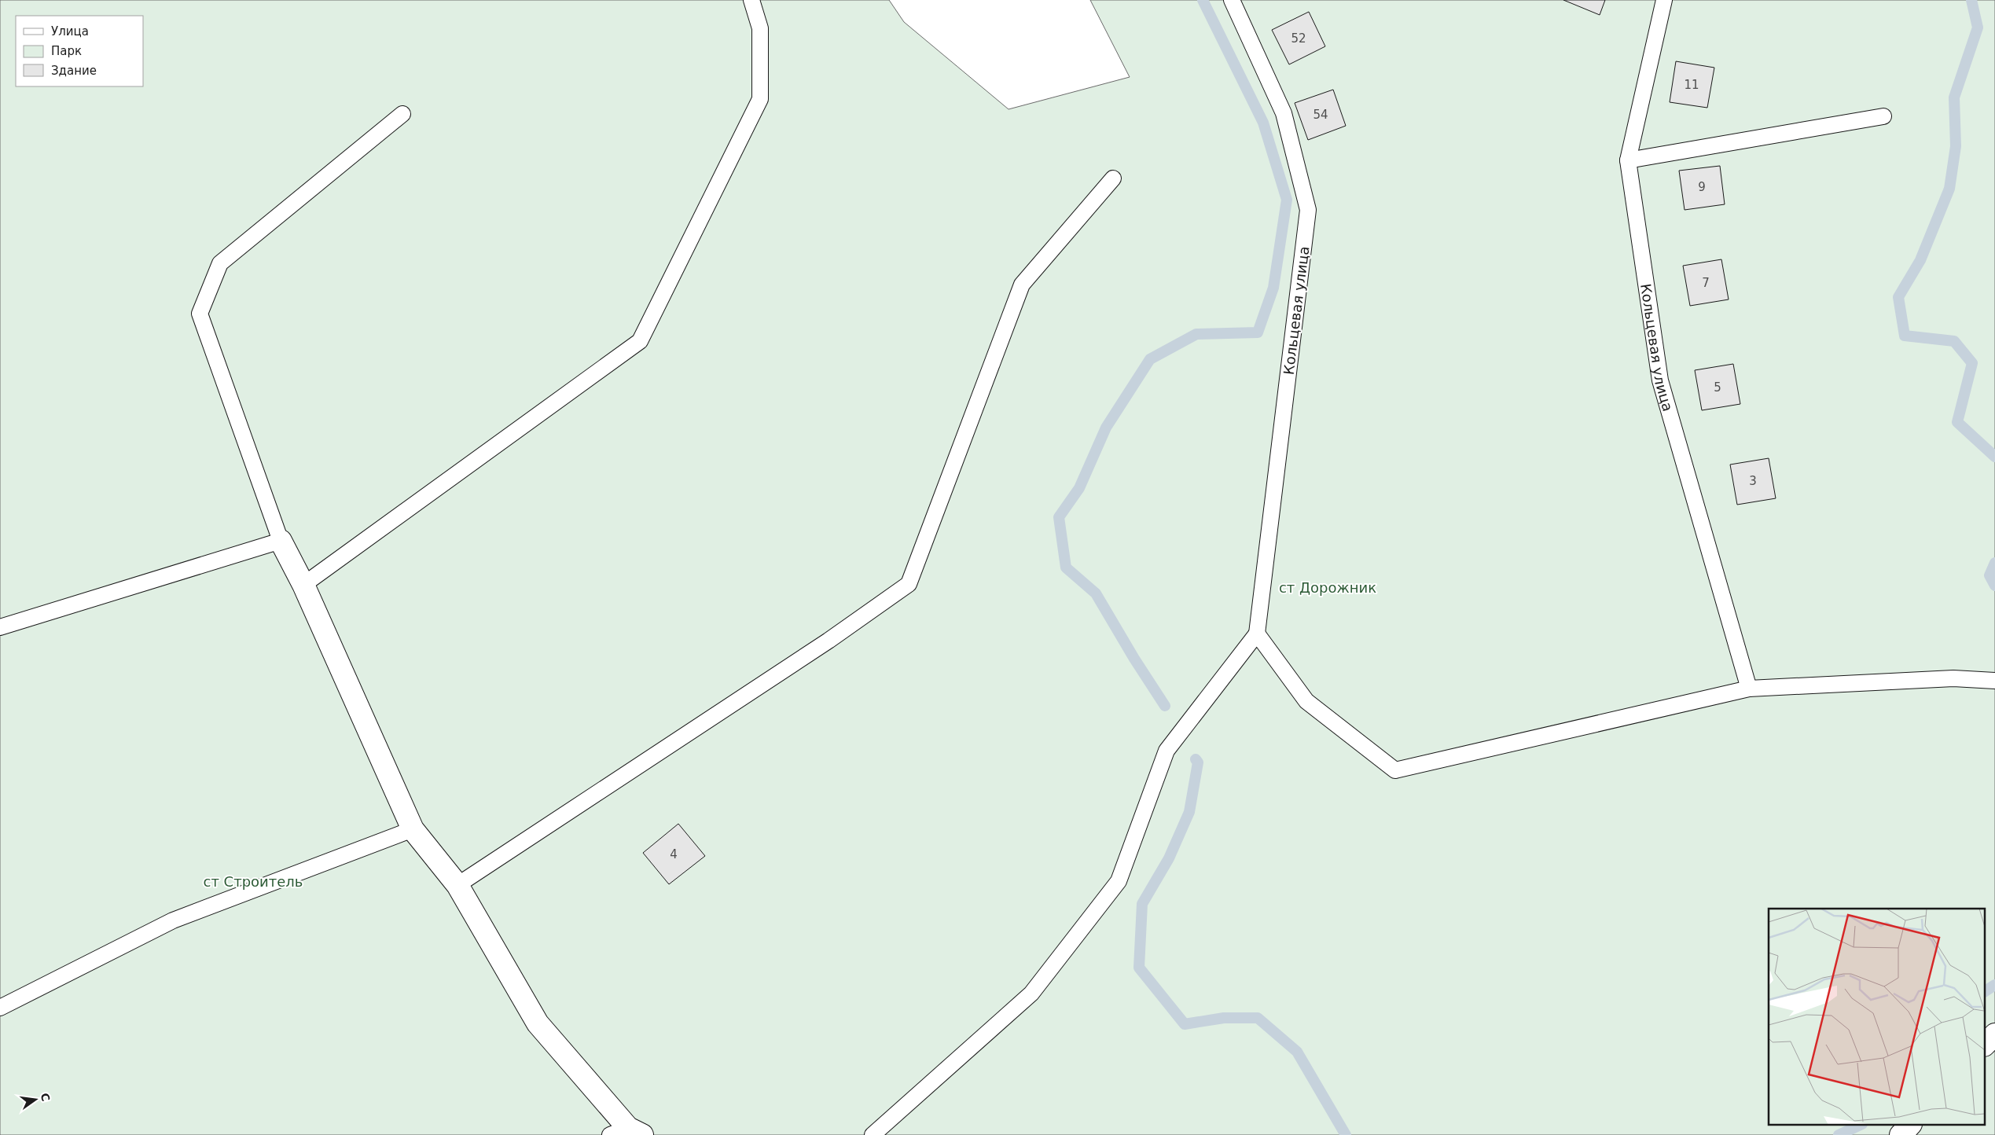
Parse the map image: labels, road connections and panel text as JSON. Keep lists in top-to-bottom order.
{
  "streets": {
    "lane": ["Кольцевая улица"]
  },
  "parks": ["ст Дорожник", "ст Строитель"],
  "house_numbers": [
    "52",
    "11",
    "54",
    "9",
    "7",
    "5",
    "3",
    "4"
  ],
  "legend": ["Улица", "Парк", "Здание"],
  "north": "right"
}
